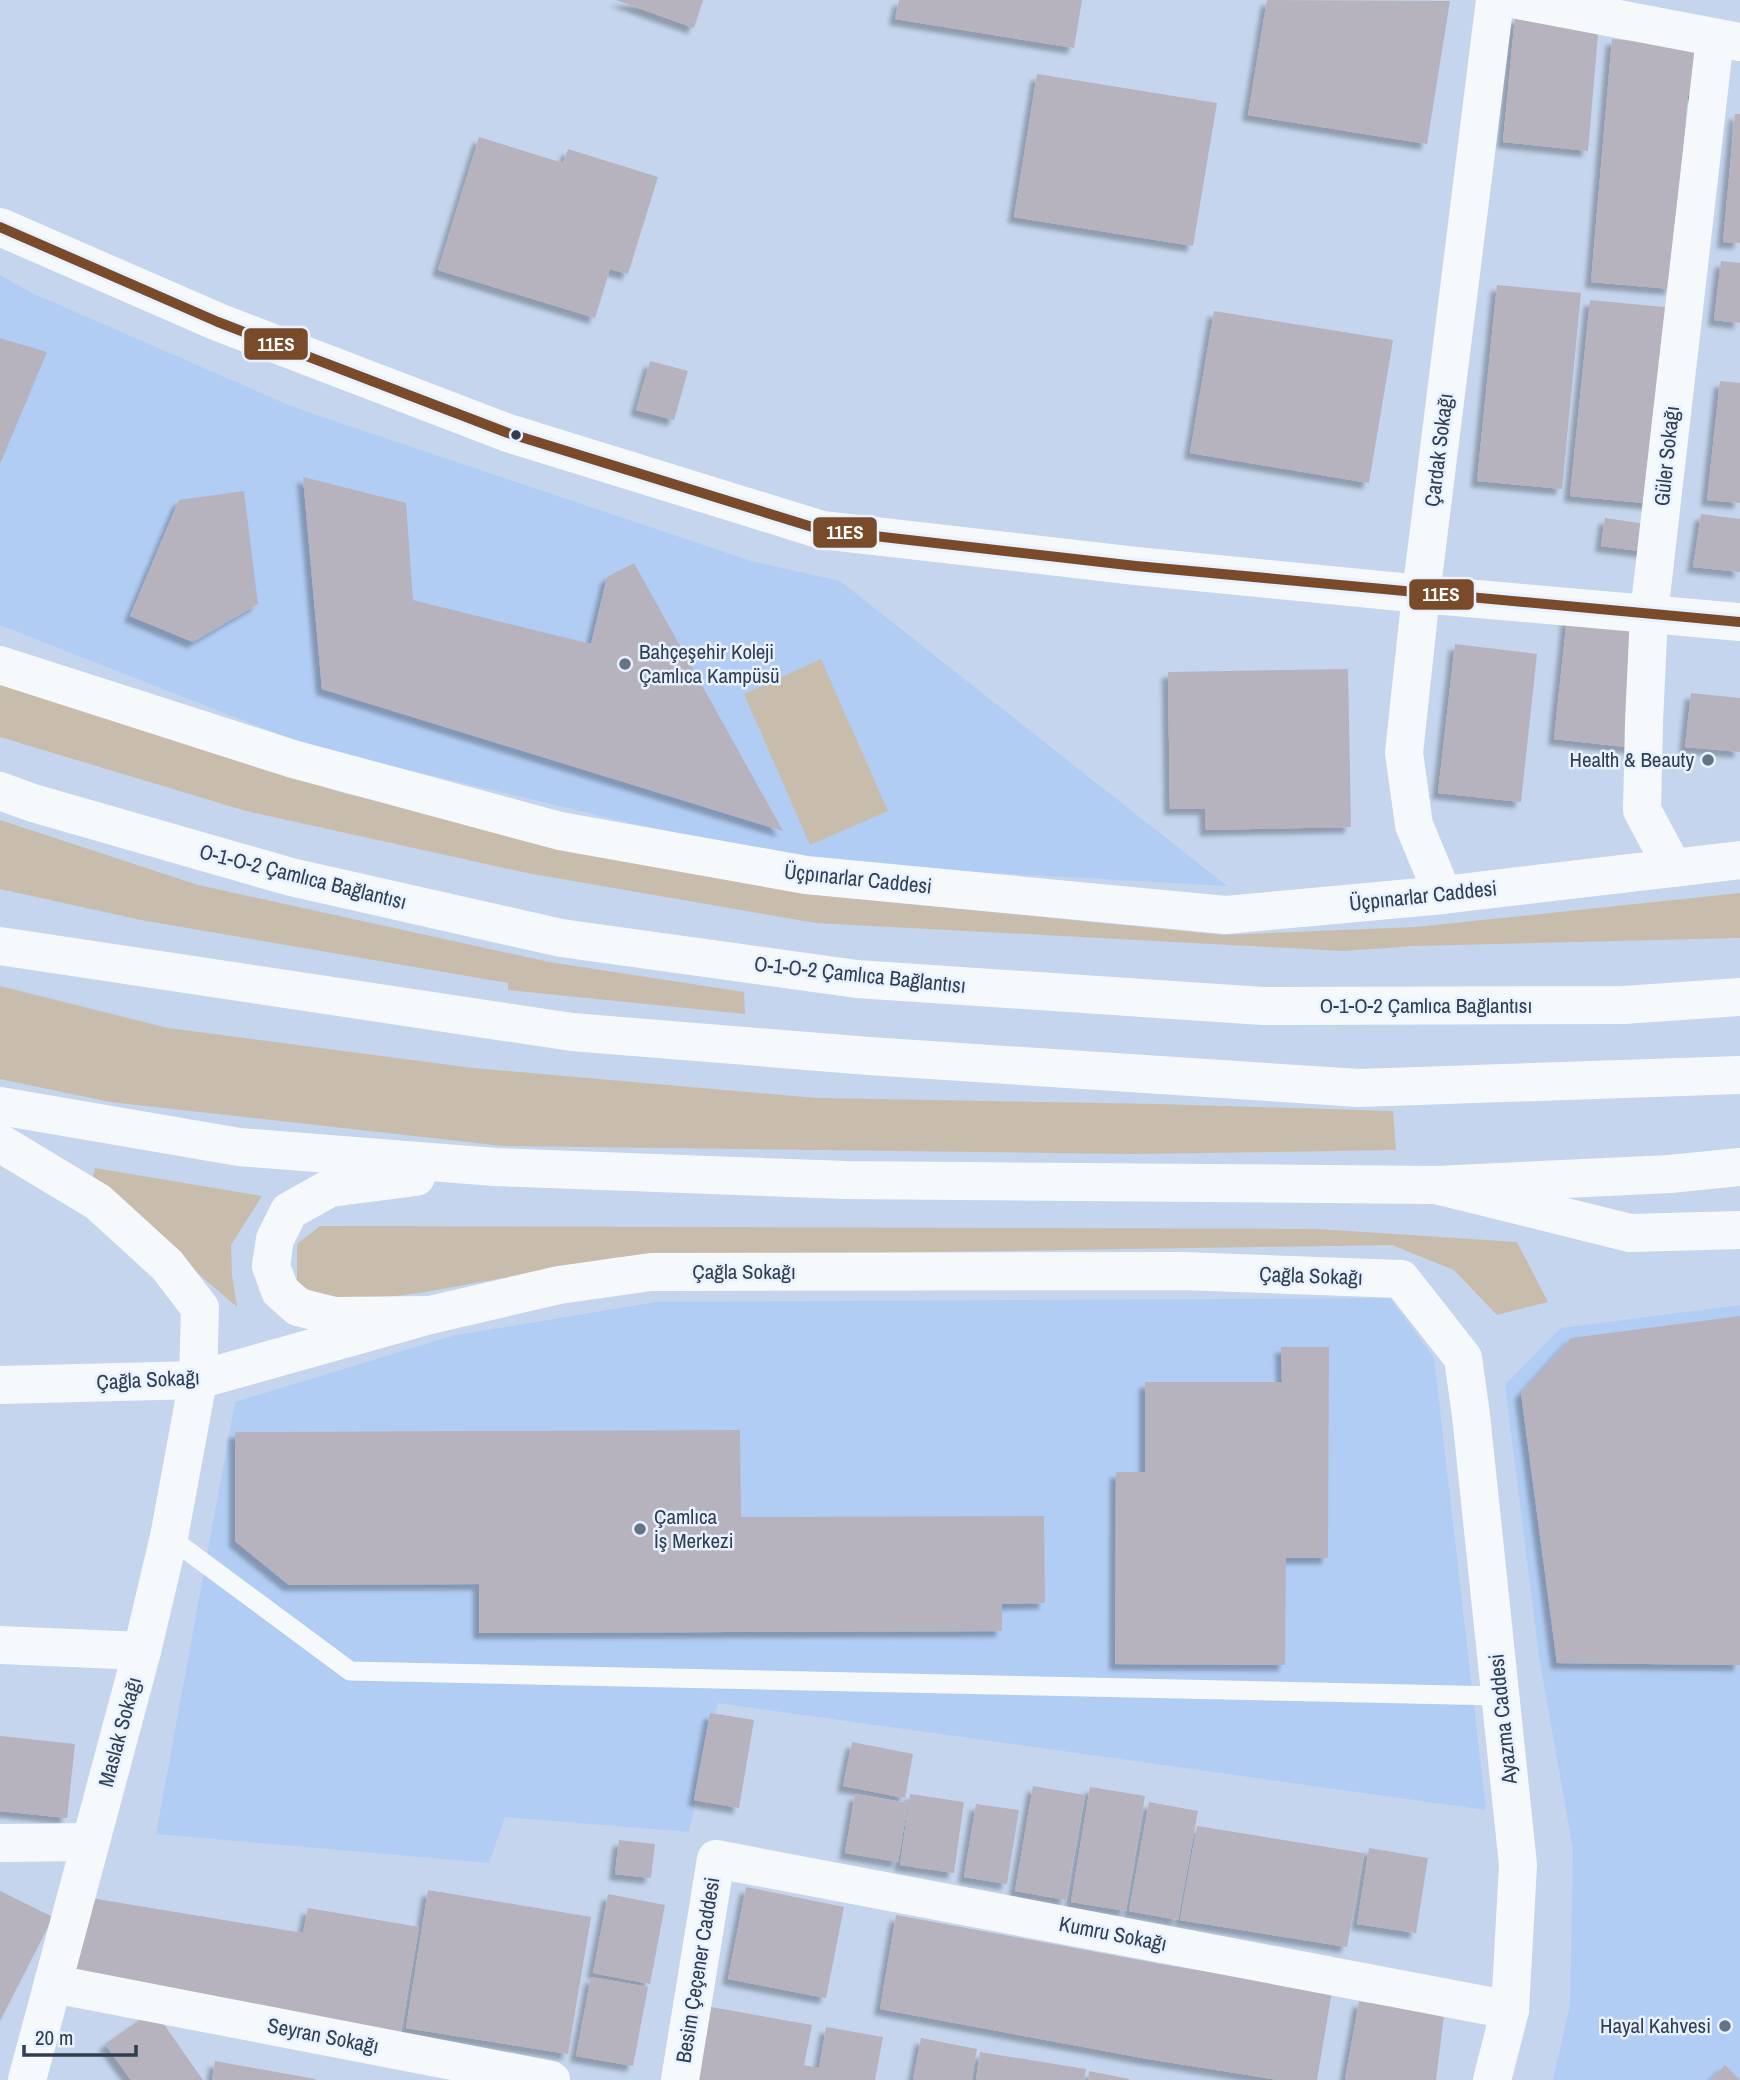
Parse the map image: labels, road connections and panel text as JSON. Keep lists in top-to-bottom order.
{
  "streets": {
    "main road": [
      "Çardak Sokağı",
      "Güler Sokağı",
      "O-1-O-2 Çamlıca Bağlantısı",
      "Üçpınarlar Caddesi",
      "Çağla Sokağı",
      "Ayazma Caddesi",
      "Maslak Sokağı",
      "Kumru Sokağı",
      "Besim Çeçener Caddesi",
      "Seyran Sokağı"
    ]
  },
  "crossings": [
    ["Çardak Sokağı", "Üçpınarlar Caddesi"],
    ["Güler Sokağı", "Üçpınarlar Caddesi"],
    ["Çağla Sokağı", "Ayazma Caddesi"],
    ["Çağla Sokağı", "Maslak Sokağı"],
    ["Ayazma Caddesi", "Kumru Sokağı"],
    ["Maslak Sokağı", "Seyran Sokağı"],
    ["Kumru Sokağı", "Besim Çeçener Caddesi"]
  ],
  "places": [
    "Bahçeşehir Koleji Çamlıca Kampüsü",
    "Health & Beauty",
    "Çamlıca İş Merkezi",
    "Hayal Kahvesi"
  ],
  "lines": ["transit line 11ES"],
  "scale_bar": "20 m"
}
